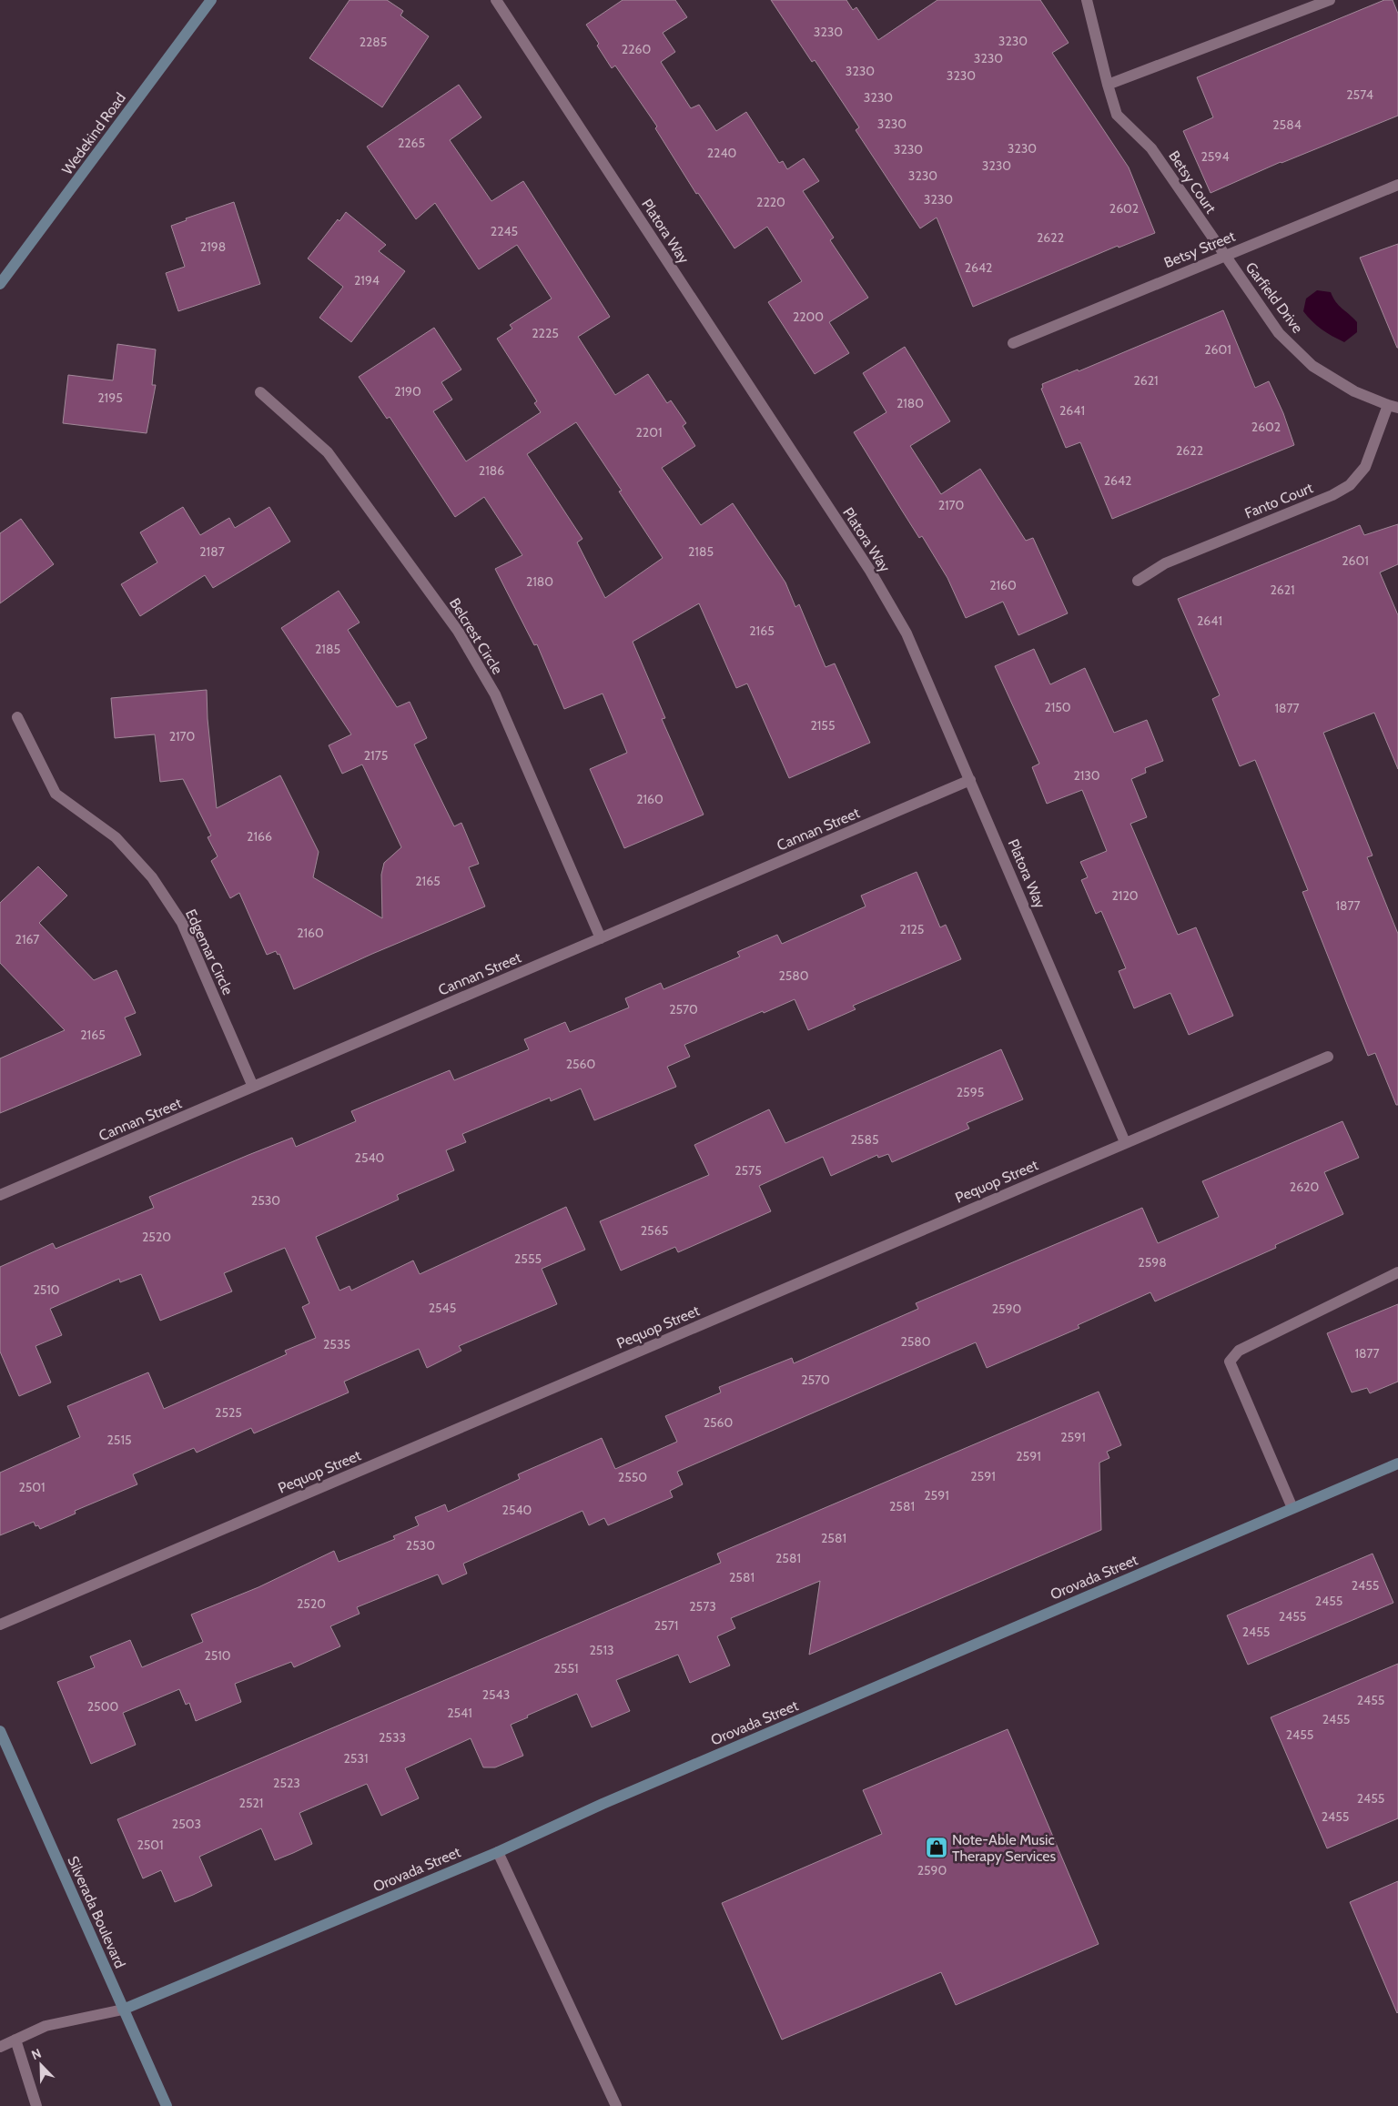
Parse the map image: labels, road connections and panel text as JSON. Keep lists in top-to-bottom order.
{
  "streets": {
    "street": [
      "Wedekind Road",
      "Betsy Court",
      "Platora Way",
      "Betsy Street",
      "Garfield Drive",
      "Fanto Court",
      "Belcrest Circle",
      "Cannan Street",
      "Edgemar Circle",
      "Pequop Street",
      "Orovada Street",
      "Silverada Boulevard"
    ]
  },
  "crossings": [
    ["Betsy Court", "Betsy Street"],
    ["Betsy Court", "Garfield Drive"],
    ["Platora Way", "Cannan Street"],
    ["Platora Way", "Pequop Street"],
    ["Betsy Street", "Garfield Drive"],
    ["Garfield Drive", "Fanto Court"],
    ["Belcrest Circle", "Cannan Street"],
    ["Cannan Street", "Edgemar Circle"],
    ["Orovada Street", "Silverada Boulevard"]
  ],
  "places": {
    "shop": ["Note-Able Music Therapy Services"]
  },
  "house_numbers": [
    "3230",
    "3230",
    "2285",
    "2260",
    "3230",
    "3230",
    "3230",
    "2574",
    "3230",
    "3230",
    "2584",
    "2265",
    "3230",
    "3230",
    "2240",
    "2594",
    "3230",
    "3230",
    "3230",
    "2220",
    "2602",
    "2245",
    "2622",
    "2198",
    "2642",
    "2194",
    "2200",
    "2225",
    "2601",
    "2621",
    "2190",
    "2195",
    "2180",
    "2641",
    "2602",
    "2201",
    "2622",
    "2186",
    "2642",
    "2170",
    "2187",
    "2185",
    "2601",
    "2180",
    "2160",
    "2621",
    "2641",
    "2165",
    "2185",
    "2150",
    "1877",
    "2155",
    "2170",
    "2175",
    "2130",
    "2160",
    "2166",
    "2165",
    "2120",
    "1877",
    "2125",
    "2160",
    "2167",
    "2580",
    "2570",
    "2165",
    "2560",
    "2595",
    "2585",
    "2540",
    "2575",
    "2620",
    "2530",
    "2565",
    "2520",
    "2555",
    "2598",
    "2510",
    "2545",
    "2590",
    "2580",
    "2535",
    "1877",
    "2570",
    "2525",
    "2560",
    "2591",
    "2515",
    "2591",
    "2591",
    "2550",
    "2501",
    "2591",
    "2581",
    "2540",
    "2581",
    "2530",
    "2581",
    "2581",
    "2455",
    "2455",
    "2520",
    "2573",
    "2455",
    "2571",
    "2455",
    "2513",
    "2510",
    "2551",
    "2543",
    "2455",
    "2500",
    "2541",
    "2455",
    "2455",
    "2533",
    "2531",
    "2523",
    "2455",
    "2521",
    "2455",
    "2503",
    "2501",
    "2590"
  ],
  "north": "top left"
}
